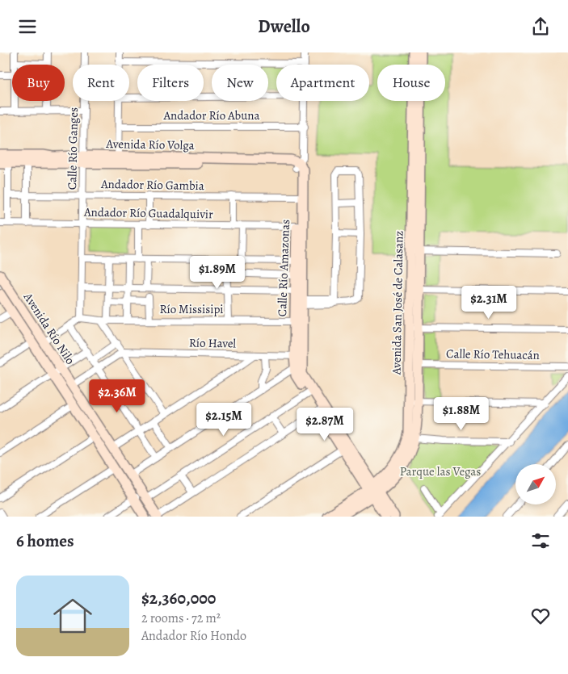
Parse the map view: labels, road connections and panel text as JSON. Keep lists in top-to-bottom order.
{
  "streets": {
    "street": [
      "Andador Río Abuna",
      "Avenida Río Volga",
      "Calle Río Ganges",
      "Andador Río Gambia",
      "Andador Río Guadalquivir",
      "Calle Río Amazonas",
      "Avenida San José de Calasanz",
      "Río Missisipi",
      "Avenida Río Nilo",
      "Río Havel",
      "Calle Río Tehuacán"
    ]
  },
  "crossings": [
    ["Andador Río Abuna", "Calle Río Amazonas"],
    ["Avenida Río Volga", "Calle Río Ganges"],
    ["Avenida Río Volga", "Calle Río Amazonas"],
    ["Calle Río Ganges", "Andador Río Gambia"],
    ["Calle Río Ganges", "Andador Río Guadalquivir"],
    ["Calle Río Ganges", "Río Missisipi"],
    ["Andador Río Gambia", "Calle Río Amazonas"],
    ["Andador Río Guadalquivir", "Calle Río Amazonas"],
    ["Calle Río Amazonas", "Río Missisipi"],
    ["Calle Río Amazonas", "Río Havel"],
    ["Avenida San José de Calasanz", "Calle Río Tehuacán"]
  ],
  "parks": ["Parque las Vegas"],
  "north": "top right",
  "page": {
    "header": "Dwello",
    "chip": [
      "Buy",
      "Rent",
      "Filters",
      "New",
      "Apartment",
      "House"
    ],
    "price": [
      "$1.89M",
      "$2.31M",
      "$2.36M",
      "$1.88M",
      "$2.15M",
      "$2.87M"
    ],
    "heading": "6 homes",
    "list": [
      {
        "name": "$2,360,000",
        "note": "2 rooms · 72 m² · Andador Río Hondo"
      }
    ]
  }
}
